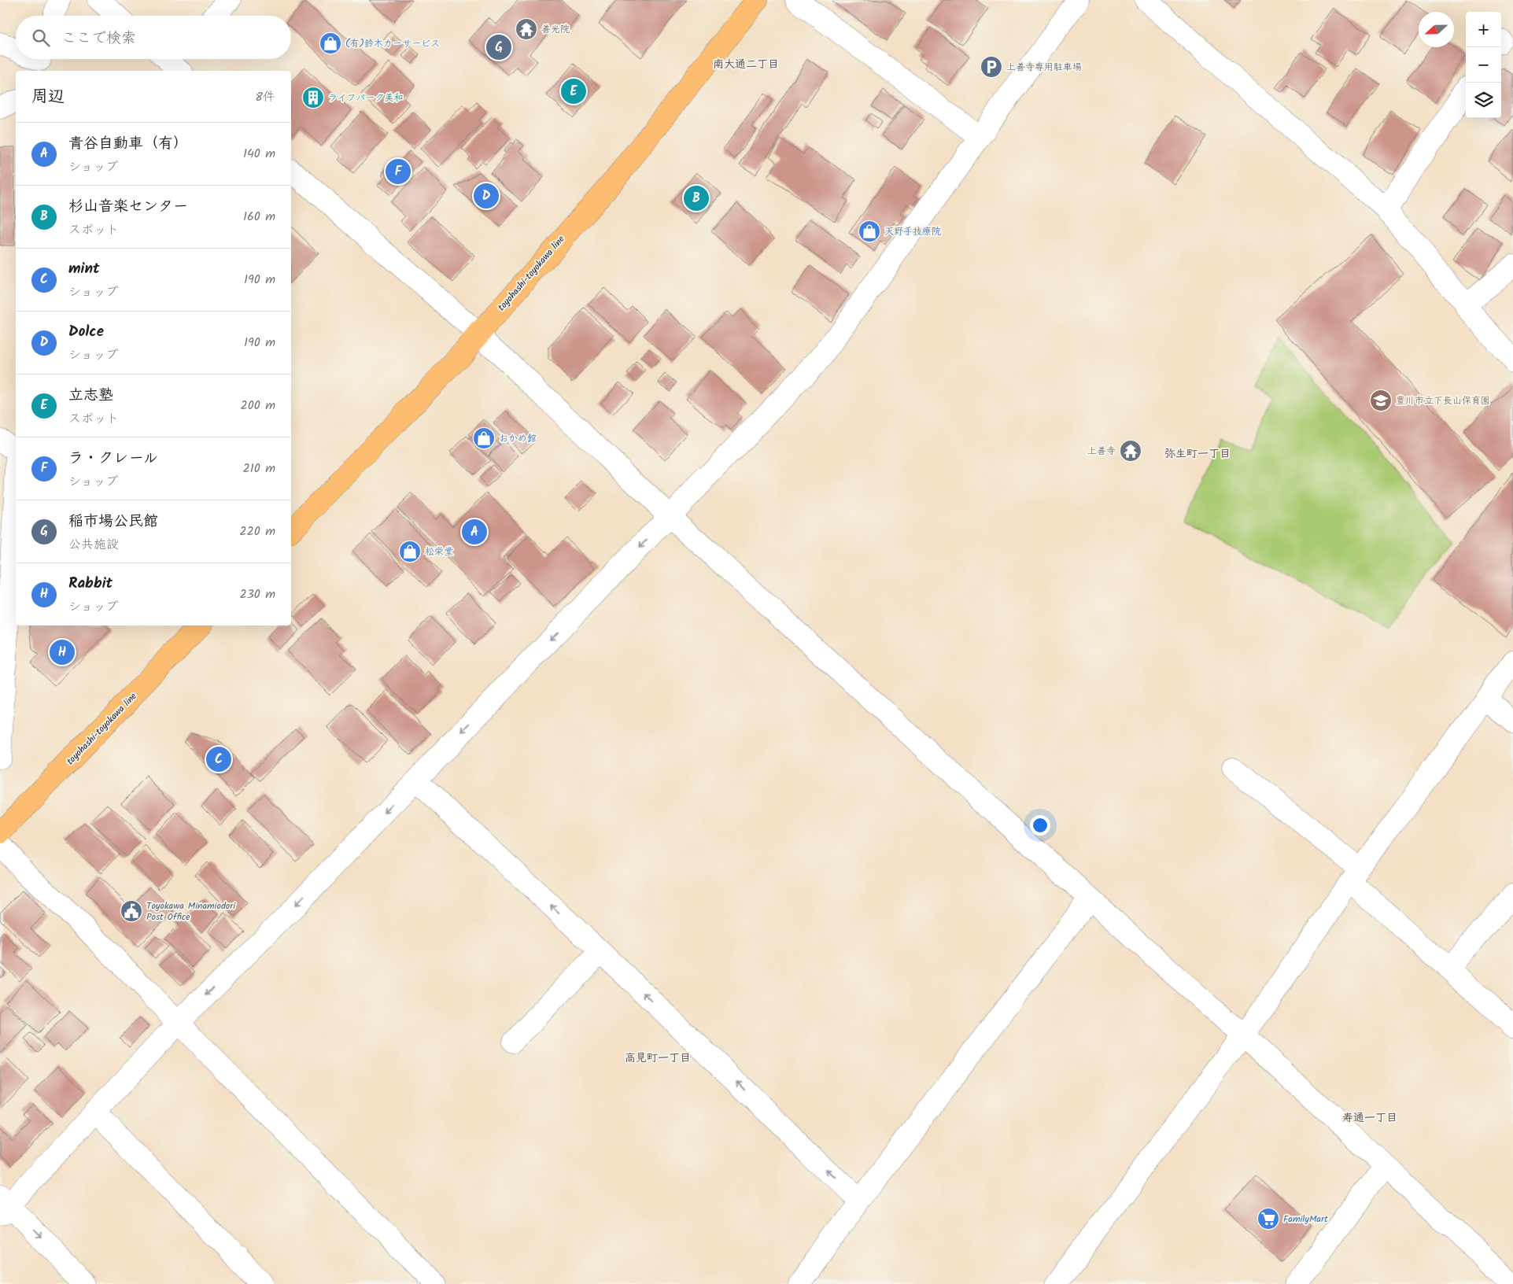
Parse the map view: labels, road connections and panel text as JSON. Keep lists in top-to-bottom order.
{
  "streets": {
    "main road": ["toyohashi-toyokawa line"]
  },
  "districts": [
    "南大通二丁目",
    "弥生町一丁目",
    "高見町一丁目",
    "寿通一丁目"
  ],
  "places": {
    "temple": ["善光院", "上善寺"],
    "shop": [
      "(有)鈴木カーサービス",
      "天野手技療院",
      "おかめ館",
      "松栄堂"
    ],
    "parking": ["上善寺専用駐車場"],
    "building": ["ライフパーク美和"],
    "school or university": ["豊川市立下長山保育園"],
    "public building": ["Toyokawa Minamiodori Post Office"],
    "supermarket": ["FamilyMart"]
  },
  "north": "left",
  "page": {
    "map_buttons": ["+", "−"],
    "search": "ここで検索",
    "pins": [
      "G",
      "E",
      "F",
      "D",
      "B",
      "A",
      "H",
      "C"
    ],
    "heading": ["周辺", "8件"],
    "list": [
      {
        "mark": "A",
        "name": "青谷自動車（有）",
        "note": "ショップ",
        "value": "140 m"
      },
      {
        "mark": "B",
        "name": "杉山音楽センター",
        "note": "スポット",
        "value": "160 m"
      },
      {
        "mark": "C",
        "name": "mint",
        "note": "ショップ",
        "value": "190 m"
      },
      {
        "mark": "D",
        "name": "Dolce",
        "note": "ショップ",
        "value": "190 m"
      },
      {
        "mark": "E",
        "name": "立志塾",
        "note": "スポット",
        "value": "200 m"
      },
      {
        "mark": "F",
        "name": "ラ・クレール",
        "note": "ショップ",
        "value": "210 m"
      },
      {
        "mark": "G",
        "name": "稲市場公民館",
        "note": "公共施設",
        "value": "220 m"
      },
      {
        "mark": "H",
        "name": "Rabbit",
        "note": "ショップ",
        "value": "230 m"
      }
    ]
  }
}
